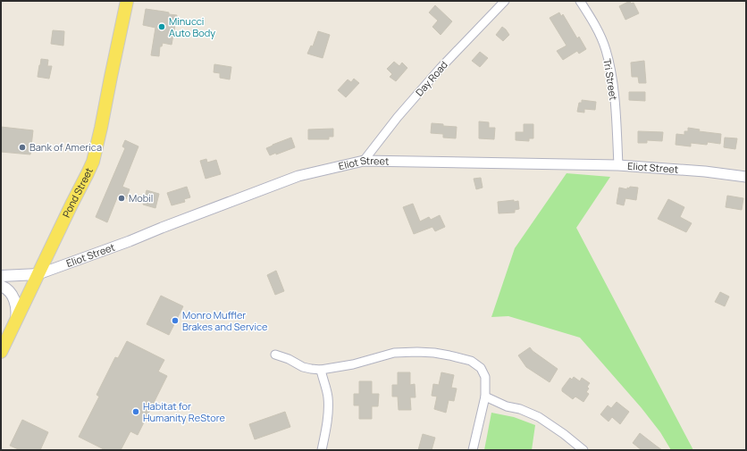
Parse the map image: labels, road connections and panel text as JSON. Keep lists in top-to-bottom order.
{
  "streets": {
    "main road": ["Eliot Street", "Pond Street"],
    "street": ["Day Road", "Tri Street"]
  },
  "crossings": [
    ["Day Road", "Eliot Street"],
    ["Tri Street", "Eliot Street"],
    ["Eliot Street", "Pond Street"]
  ],
  "places": [
    "Minucci Auto Body",
    "Bank of America",
    "Mobil",
    "Monro Muffler Brakes and Service",
    "Habitat for Humanity ReStore"
  ]
}
